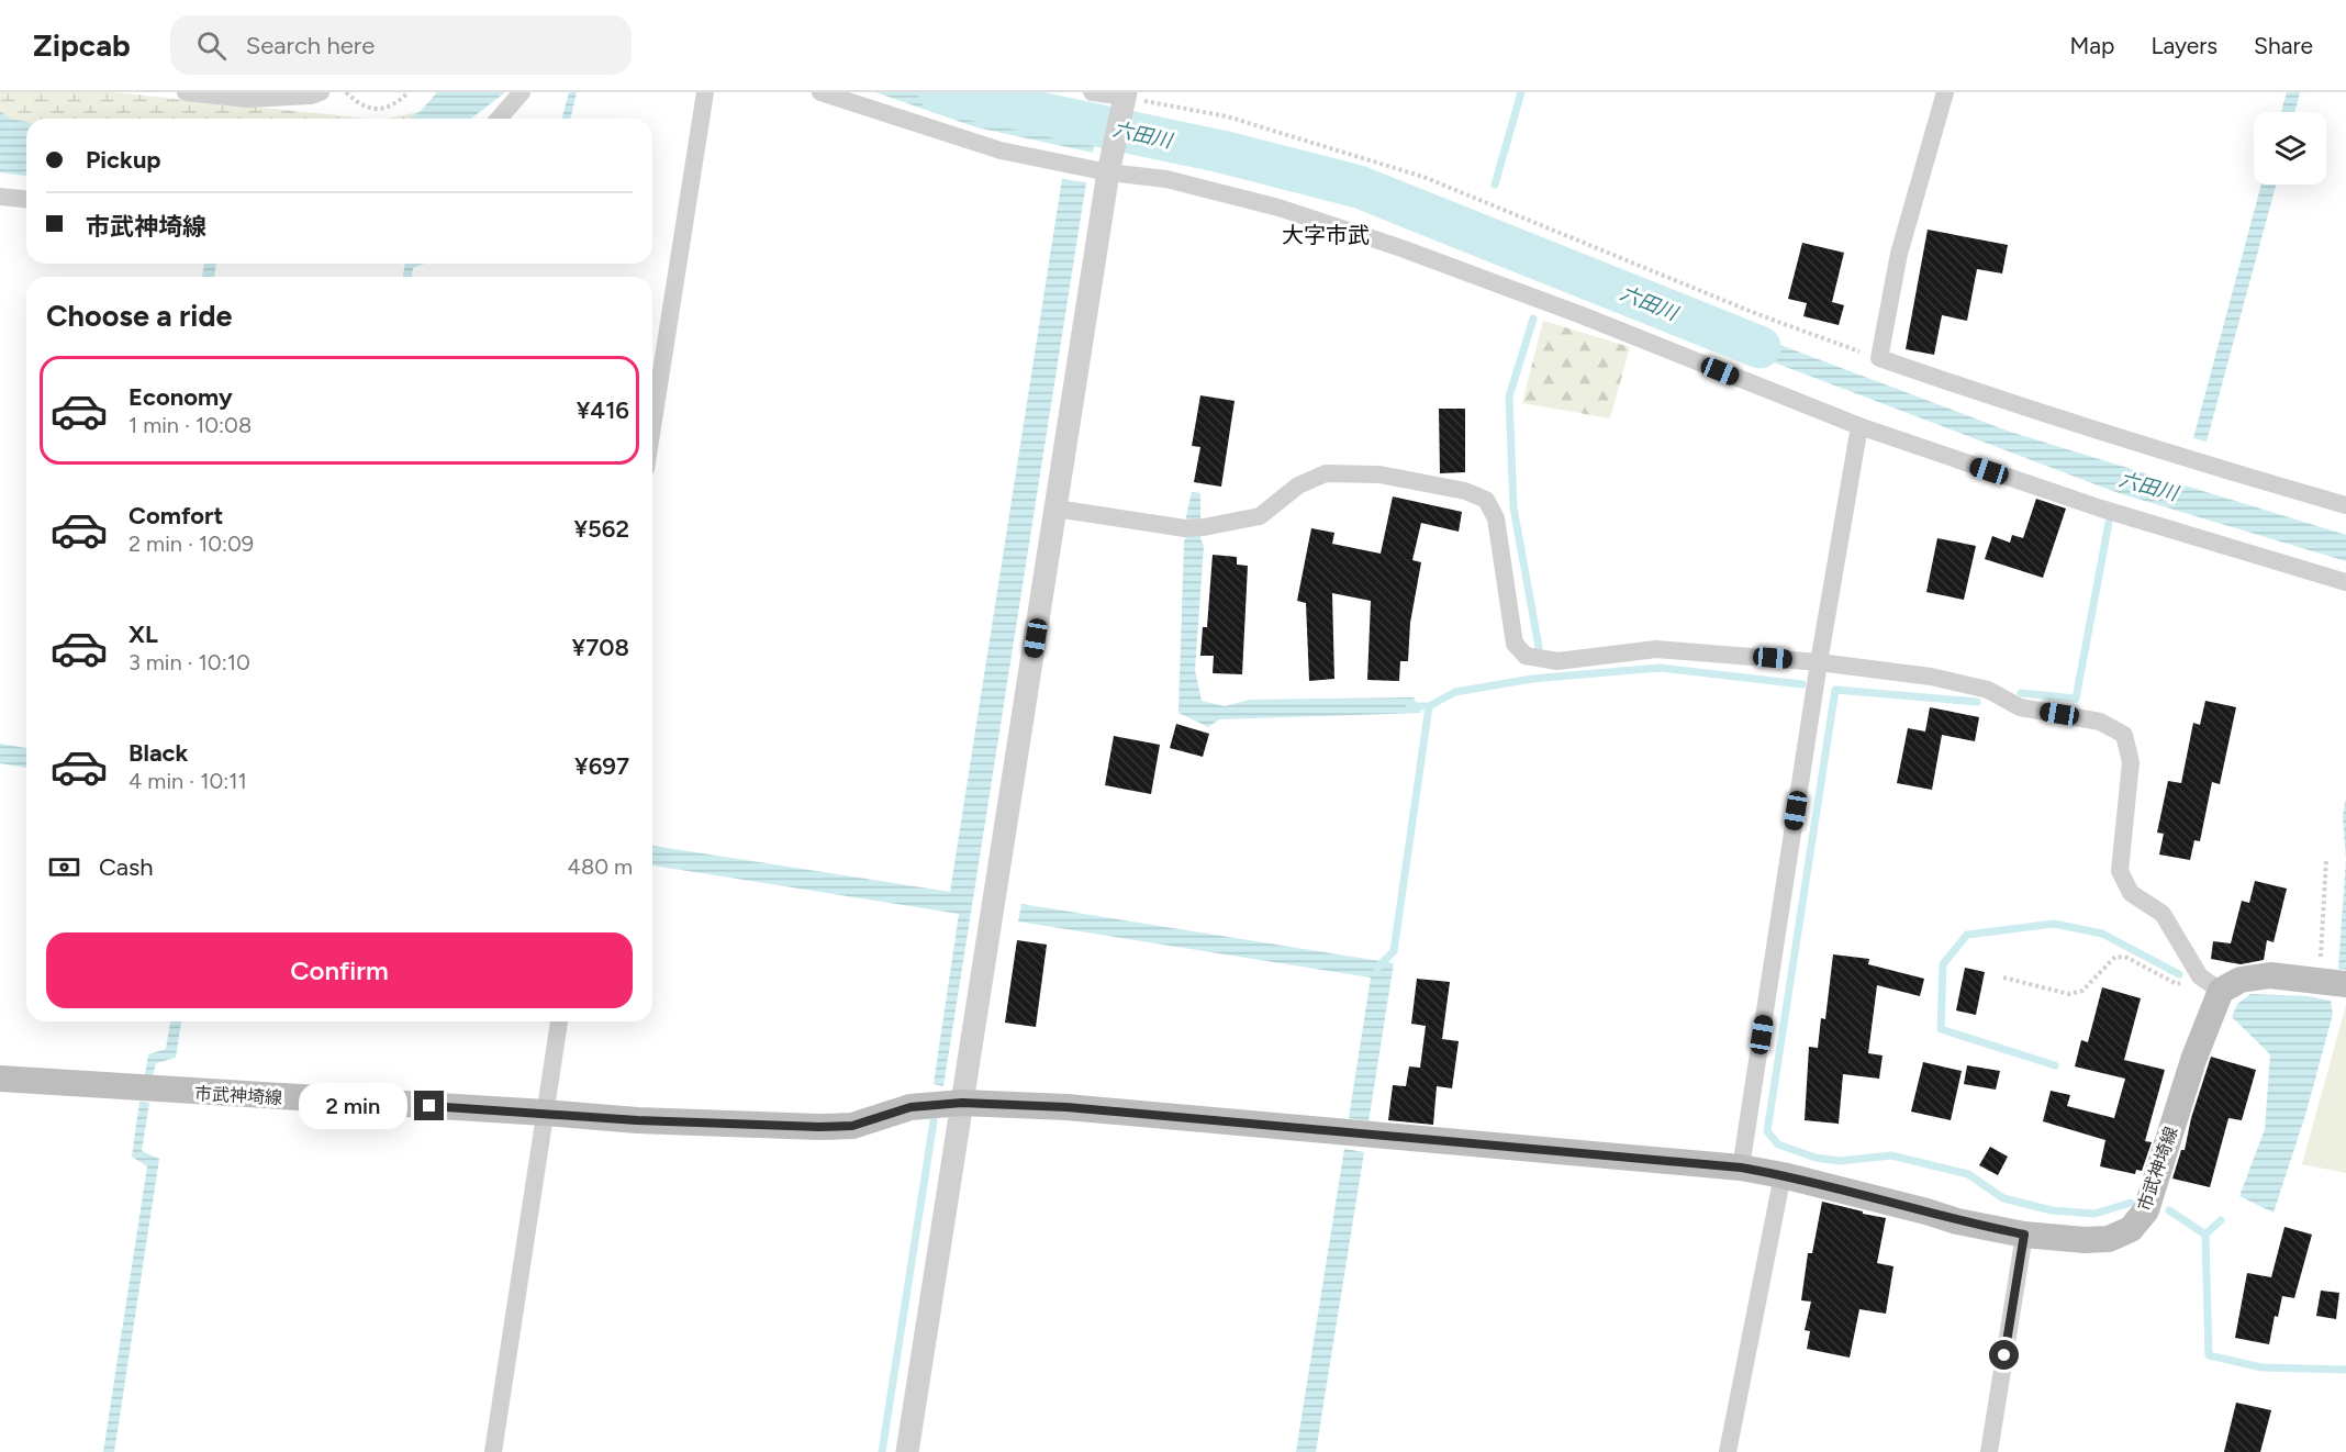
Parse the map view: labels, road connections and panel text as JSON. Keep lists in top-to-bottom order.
{
  "streets": {
    "main road": ["市武神埼線"]
  },
  "districts": ["大字市武"],
  "water": ["六田川"],
  "page": {
    "header": "Zipcab",
    "search": "Search here",
    "nav": ["Map", "Layers", "Share"],
    "banner": ["Pickup", "市武神埼線"],
    "heading": "Choose a ride",
    "list": [
      {
        "name": "Economy",
        "note": "1 min · 10:08",
        "value": "¥416"
      },
      {
        "name": "Comfort",
        "note": "2 min · 10:09",
        "value": "¥562"
      },
      {
        "name": "XL",
        "note": "3 min · 10:10",
        "value": "¥708"
      },
      {
        "name": "Black",
        "note": "4 min · 10:11",
        "value": "¥697"
      }
    ],
    "pay": ["Cash", "480 m"],
    "buttons": "Confirm",
    "bubble": "2 min"
  }
}
